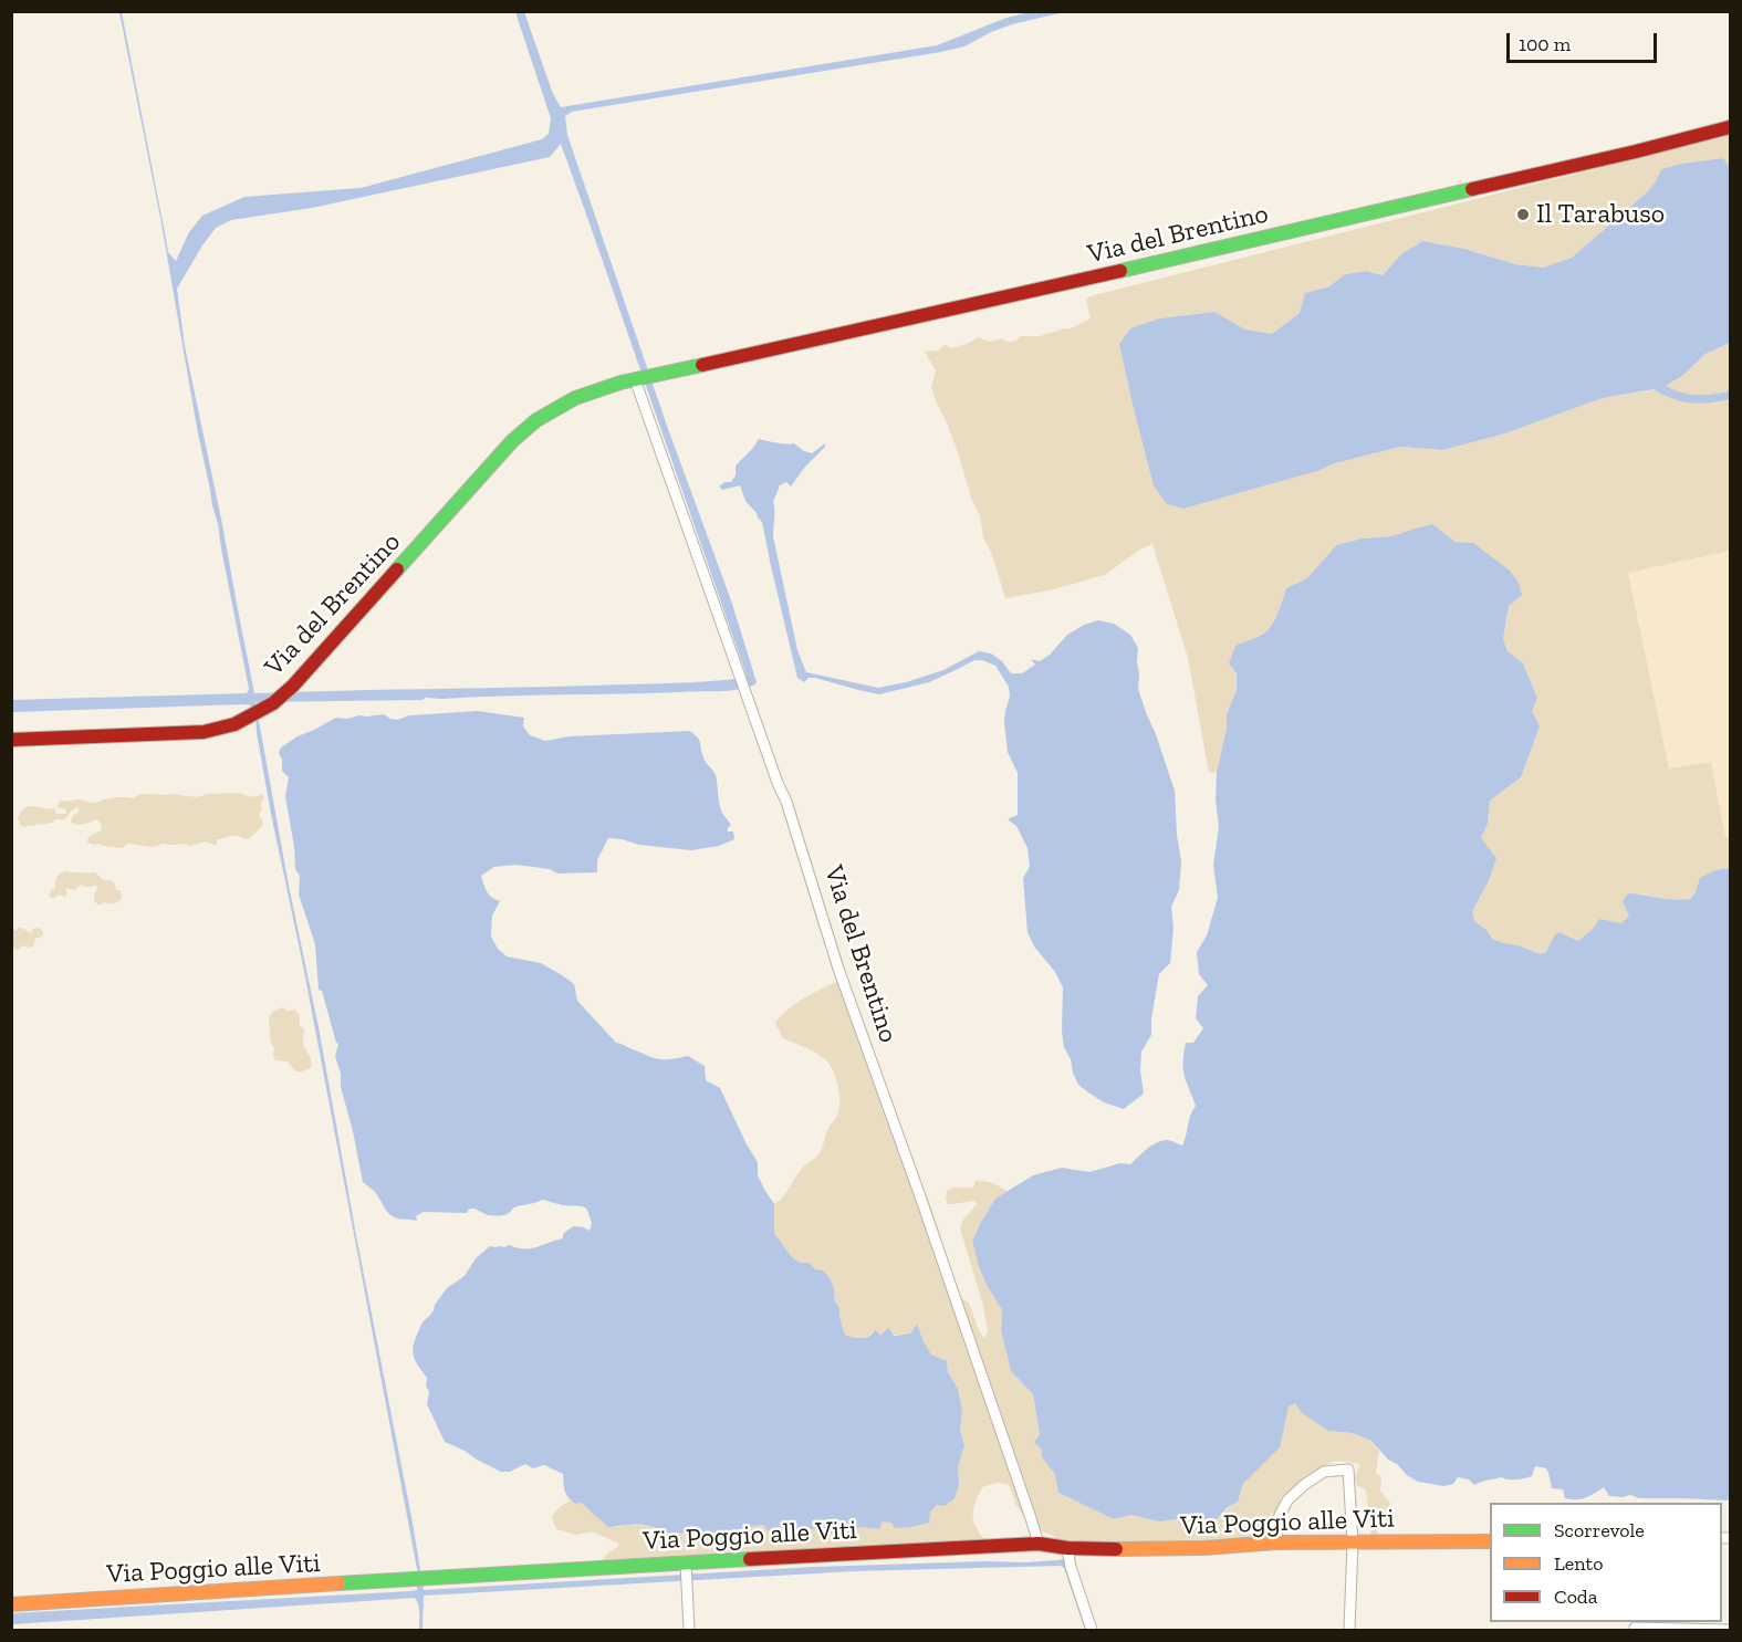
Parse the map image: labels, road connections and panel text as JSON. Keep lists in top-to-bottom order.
{
  "streets": {
    "street": ["Via del Brentino", "Via Poggio alle Viti"]
  },
  "crossings": [
    ["Via del Brentino", "Via Poggio alle Viti"]
  ],
  "places": ["Il Tarabuso"],
  "legend": ["Scorrevole", "Lento", "Coda"],
  "scale_bar": "100 m"
}
